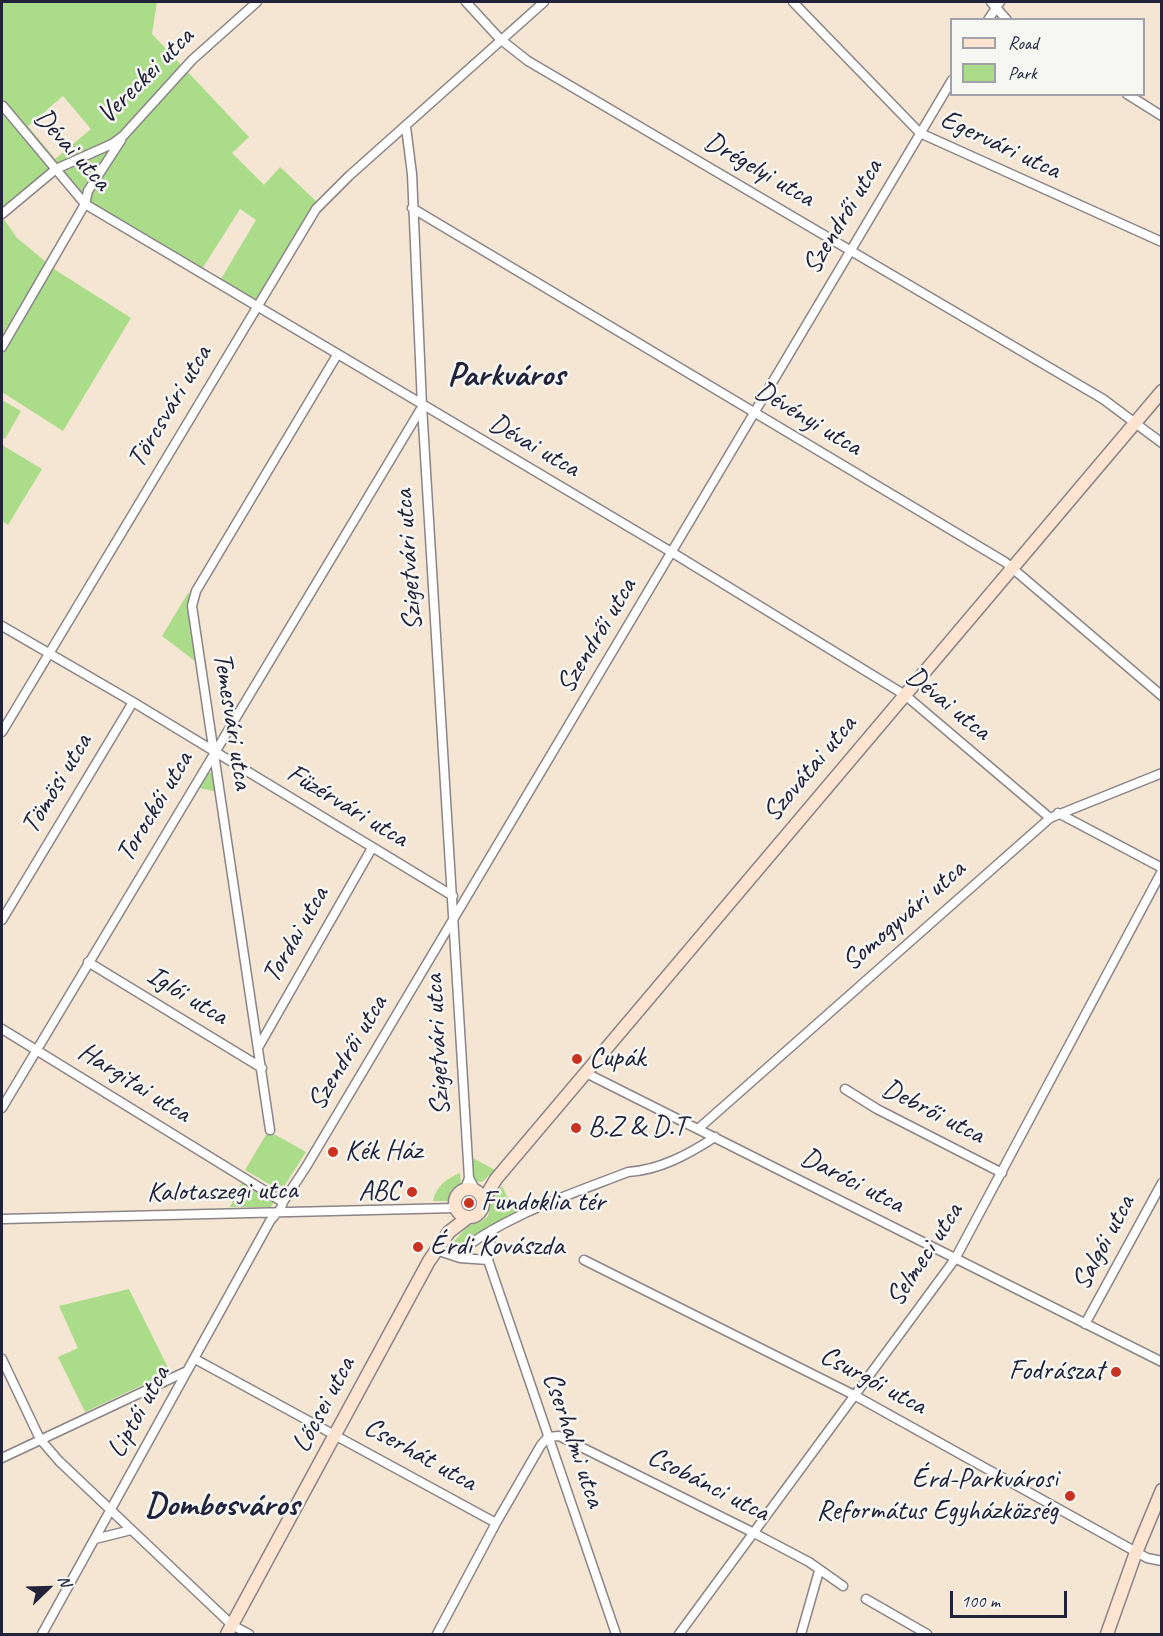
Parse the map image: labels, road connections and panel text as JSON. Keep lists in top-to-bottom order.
{
  "streets": {
    "street": [
      "Vereckei utca",
      "Egervári utca",
      "Dévai utca",
      "Drégelyi utca",
      "Szendrői utca",
      "Törcsvári utca",
      "Dévényi utca",
      "Szigetvári utca",
      "Temesvári utca",
      "Szovátai utca",
      "Tömösi utca",
      "Füzérvári utca",
      "Torockói utca",
      "Somogyvári utca",
      "Tordai utca",
      "Iglói utca",
      "Hargitai utca",
      "Debrői utca",
      "Daróci utca",
      "Kalotaszegi utca",
      "Salgói utca",
      "Selmeci utca",
      "Csurgói utca",
      "Lőcsei utca",
      "Liptói utca",
      "Cserhalmi utca",
      "Cserhát utca",
      "Csobánci utca"
    ]
  },
  "crossings": [
    ["Vereckei utca", "Dévai utca"],
    ["Egervári utca", "Szendrői utca"],
    ["Dévai utca", "Szendrői utca"],
    ["Dévai utca", "Törcsvári utca"],
    ["Dévai utca", "Szigetvári utca"],
    ["Dévai utca", "Temesvári utca"],
    ["Dévai utca", "Szovátai utca"],
    ["Dévai utca", "Torockói utca"],
    ["Dévai utca", "Somogyvári utca"],
    ["Dévai utca", "Selmeci utca"],
    ["Drégelyi utca", "Szendrői utca"],
    ["Drégelyi utca", "Szovátai utca"],
    ["Szendrői utca", "Dévényi utca"],
    ["Szendrői utca", "Szigetvári utca"],
    ["Szendrői utca", "Hargitai utca"],
    ["Szendrői utca", "Kalotaszegi utca"],
    ["Szendrői utca", "Liptói utca"],
    ["Törcsvári utca", "Szigetvári utca"],
    ["Törcsvári utca", "Füzérvári utca"],
    ["Dévényi utca", "Szigetvári utca"],
    ["Dévényi utca", "Szovátai utca"],
    ["Szigetvári utca", "Szovátai utca"],
    ["Szigetvári utca", "Füzérvári utca"],
    ["Szigetvári utca", "Torockói utca"],
    ["Temesvári utca", "Füzérvári utca"],
    ["Temesvári utca", "Torockói utca"],
    ["Temesvári utca", "Tordai utca"],
    ["Temesvári utca", "Iglói utca"],
    ["Szovátai utca", "Daróci utca"],
    ["Tömösi utca", "Füzérvári utca"],
    ["Füzérvári utca", "Torockói utca"],
    ["Füzérvári utca", "Tordai utca"],
    ["Torockói utca", "Iglói utca"],
    ["Torockói utca", "Hargitai utca"],
    ["Somogyvári utca", "Daróci utca"],
    ["Debrői utca", "Selmeci utca"],
    ["Daróci utca", "Salgói utca"],
    ["Daróci utca", "Selmeci utca"],
    ["Kalotaszegi utca", "Lőcsei utca"],
    ["Kalotaszegi utca", "Liptói utca"],
    ["Selmeci utca", "Csurgói utca"],
    ["Selmeci utca", "Csobánci utca"],
    ["Lőcsei utca", "Cserhát utca"],
    ["Liptói utca", "Cserhát utca"],
    ["Cserhalmi utca", "Csobánci utca"]
  ],
  "districts": ["Parkváros", "Dombosváros"],
  "places": [
    "Cupák",
    "B.Z & D.T",
    "Kék Ház",
    "ABC",
    "Fundoklia tér",
    "Érdi Kovászda",
    "Fodrászat",
    "Érd-Parkvárosi Református Egyházközség"
  ],
  "legend": ["Road", "Park"],
  "scale_bar": "100 m",
  "north": "top right"
}
